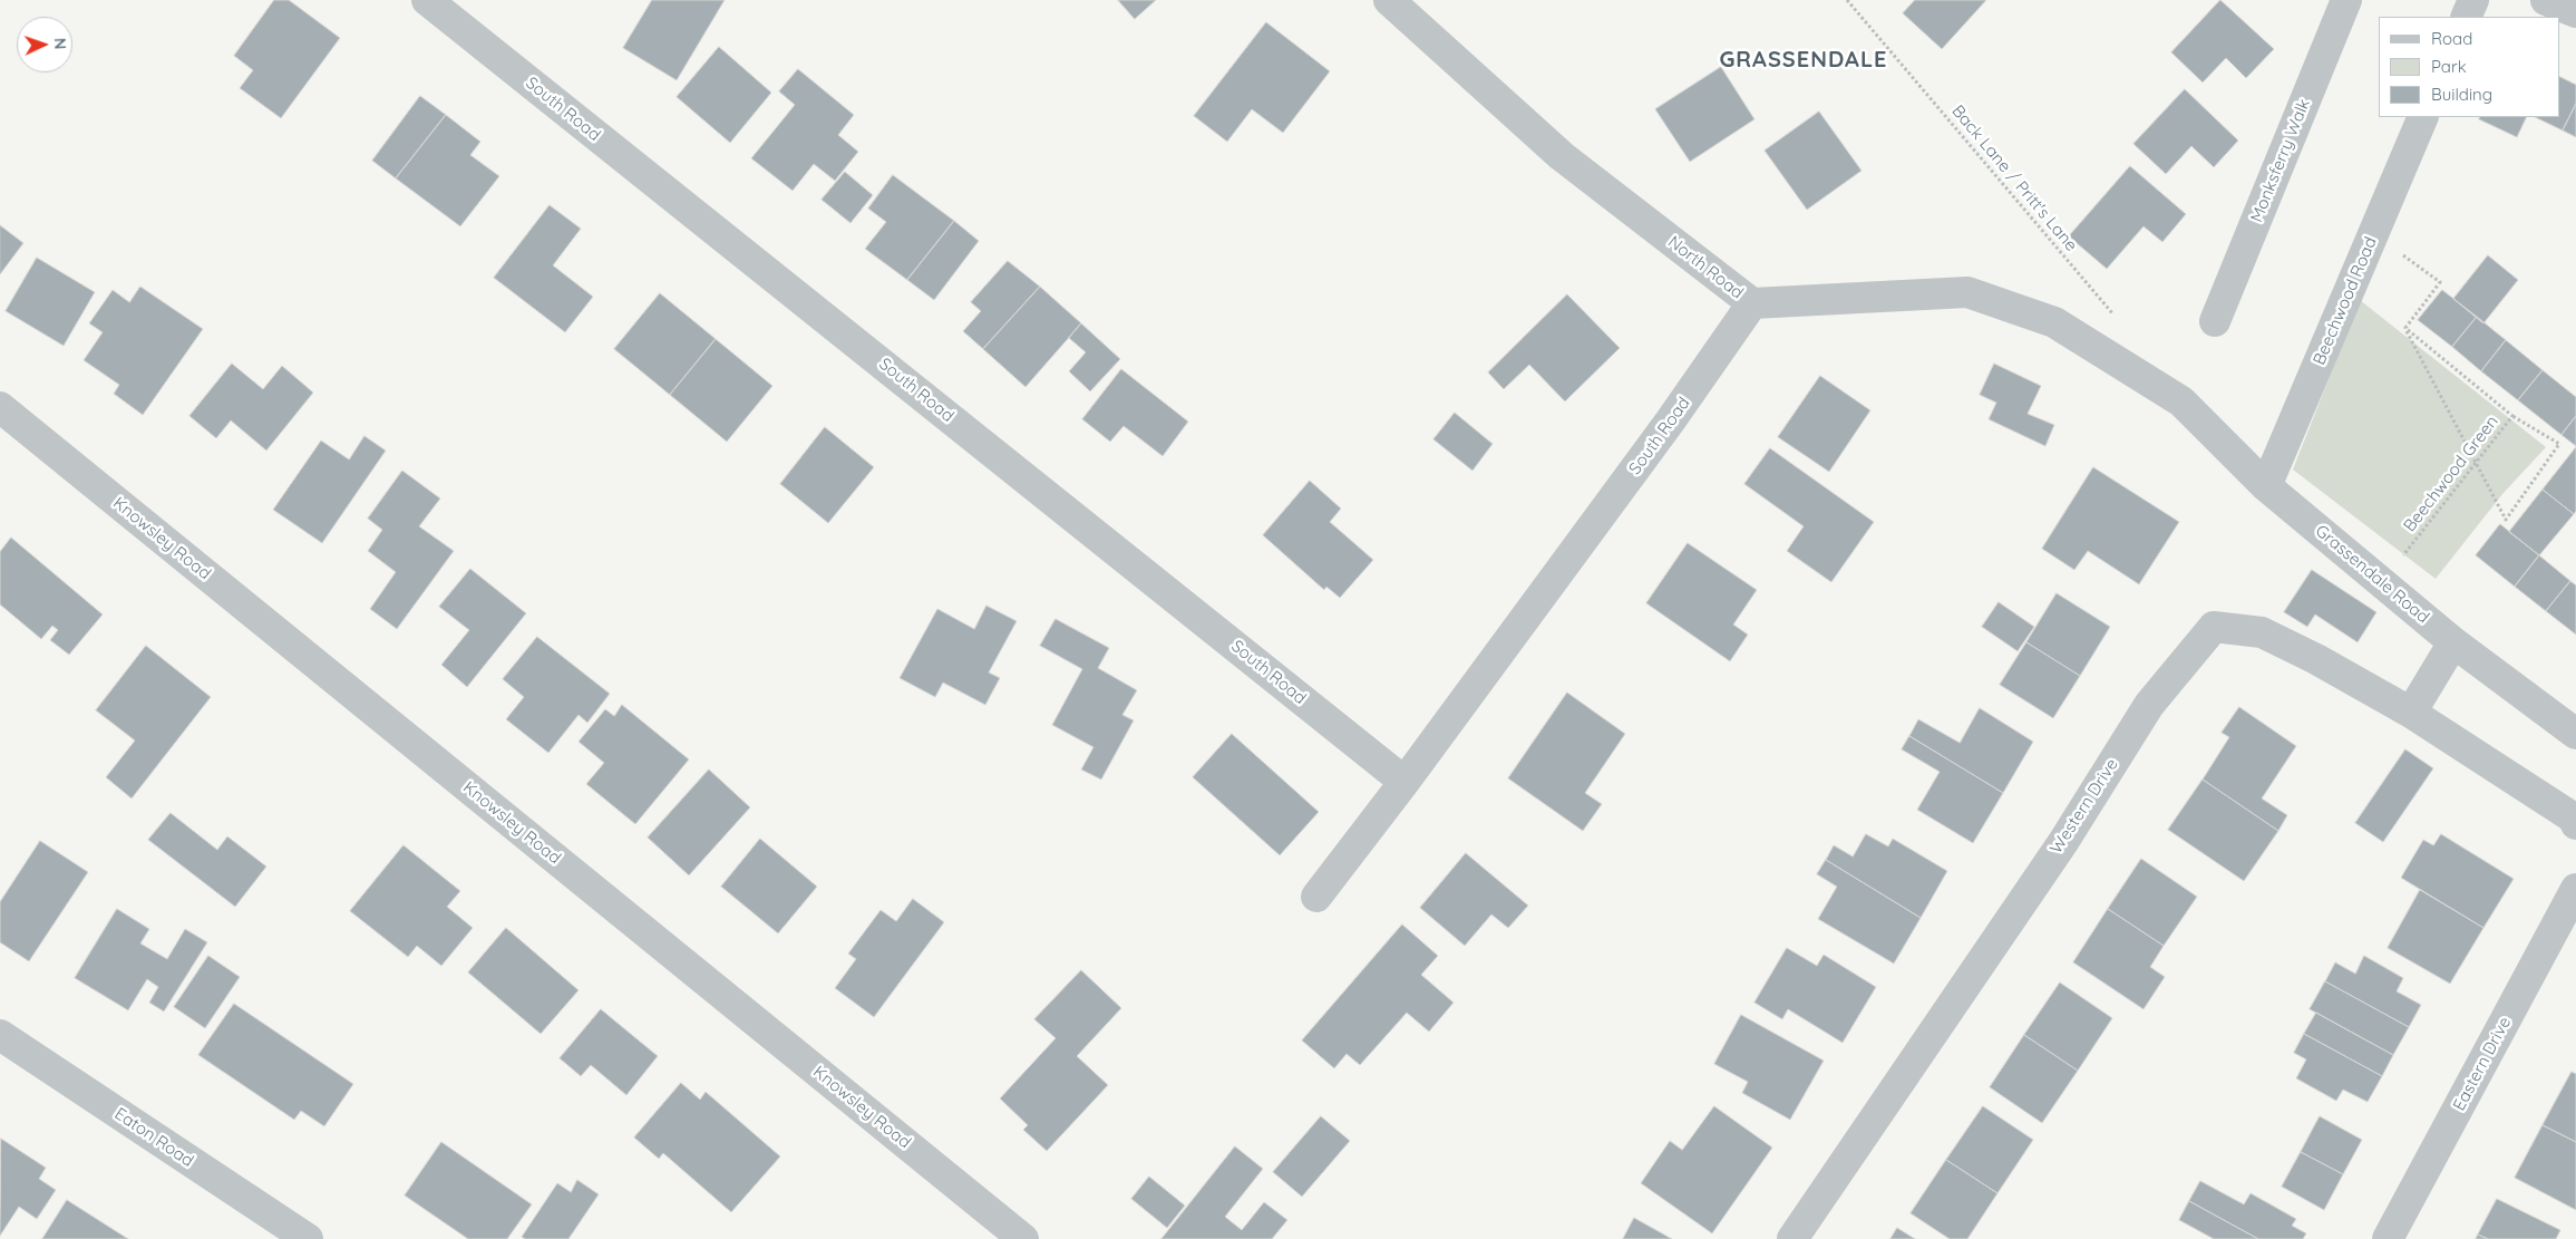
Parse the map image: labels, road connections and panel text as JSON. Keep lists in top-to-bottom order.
{
  "streets": {
    "street": [
      "South Road",
      "Monksferry Walk",
      "North Road",
      "Beechwood Road",
      "Knowsley Road",
      "Grassendale Road",
      "Western Drive",
      "Eastern Drive",
      "Eaton Road"
    ],
    "path": ["Back Lane / Pritt's Lane", "Beechwood Green"]
  },
  "crossings": [
    ["South Road", "North Road"],
    ["North Road", "Grassendale Road"],
    ["Beechwood Road", "Grassendale Road"],
    ["Beechwood Green", "Grassendale Road"]
  ],
  "districts": ["GRASSENDALE"],
  "legend": ["Road", "Park", "Building"],
  "north": "right"
}
